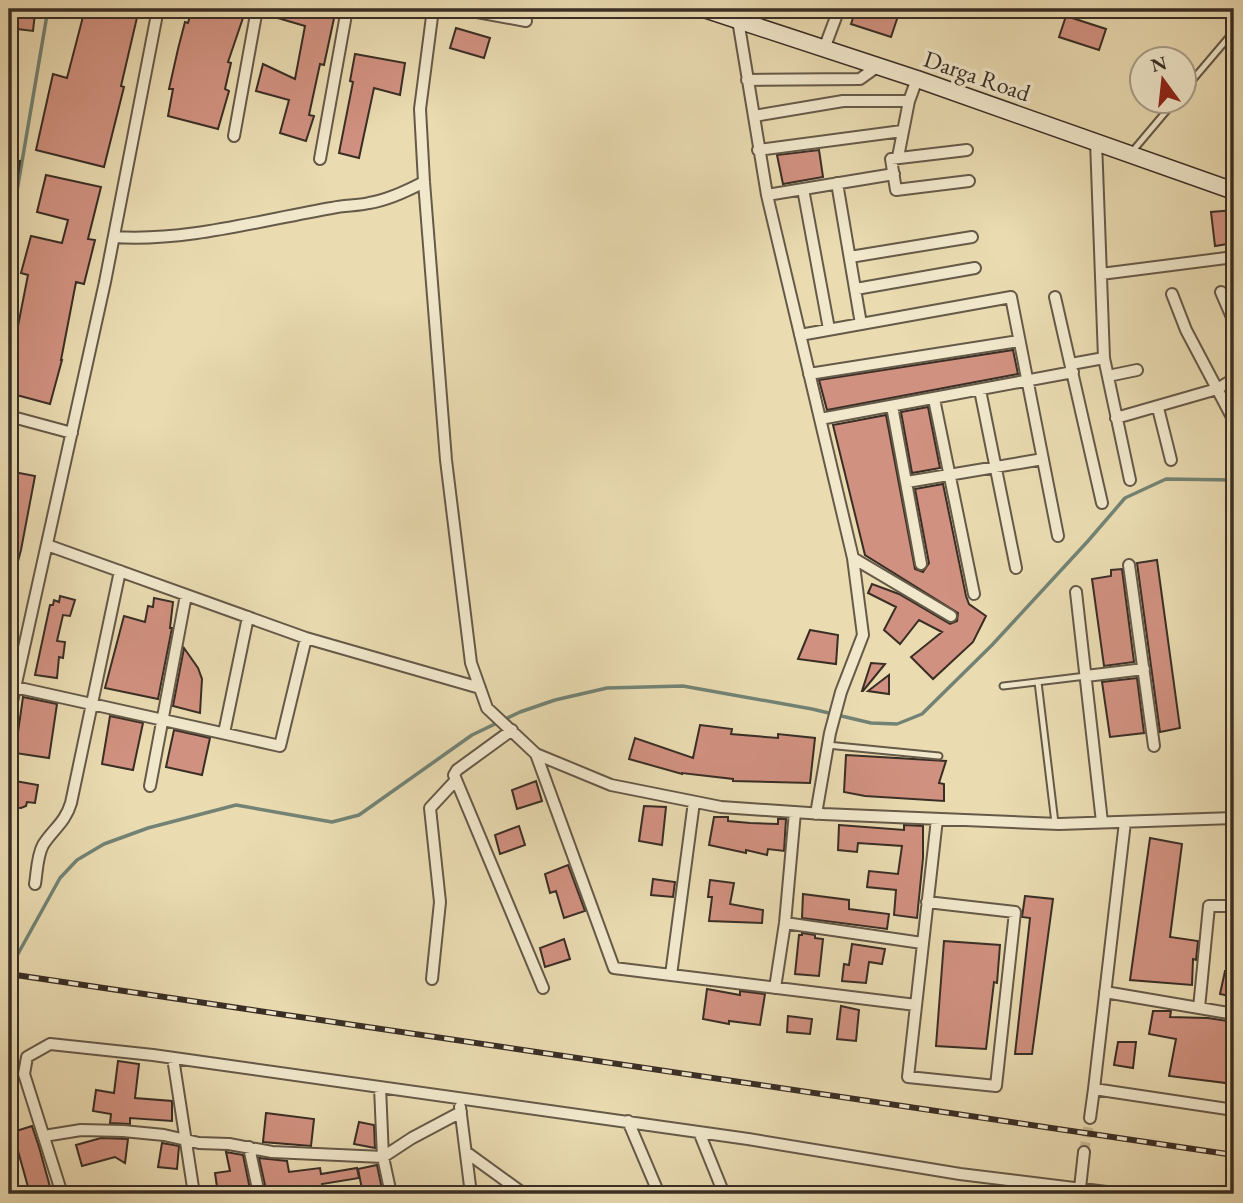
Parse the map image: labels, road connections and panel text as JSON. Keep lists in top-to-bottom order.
{
  "streets": {
    "street": ["Darga Road"]
  },
  "north": "top"
}
